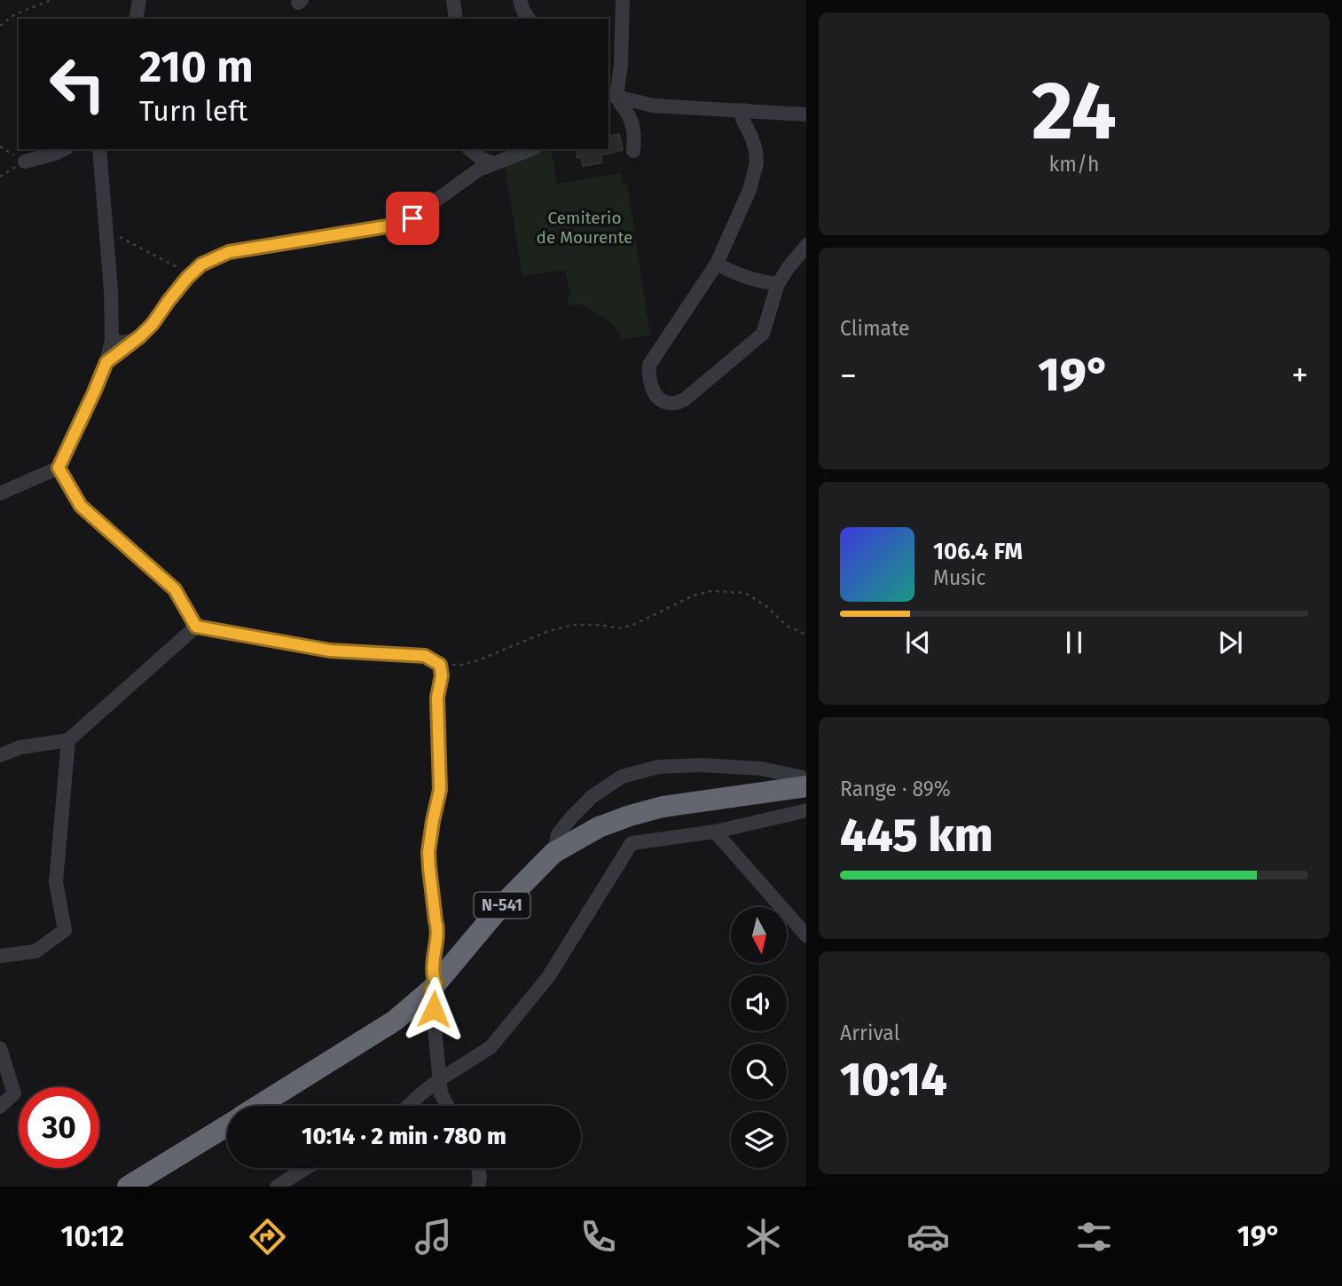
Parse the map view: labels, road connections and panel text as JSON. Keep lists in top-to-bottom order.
{
  "streets": {
    "highway": ["N-541"]
  },
  "parks": ["Cemiterio de Mourente"],
  "north": "bottom",
  "page": {
    "tile": [
      ["24", "km/h"],
      "Climate",
      ["Range · 89%", "445 km"],
      ["Arrival", "10:14"]
    ],
    "turn": ["210 m", "Turn left"],
    "heat": ["−", "19°", "+"],
    "song": ["106.4 FM", "Music"],
    "limit": "30",
    "trip": "10:14 · 2 min · 780 m",
    "tabs": ["10:12", "19°"]
  }
}
